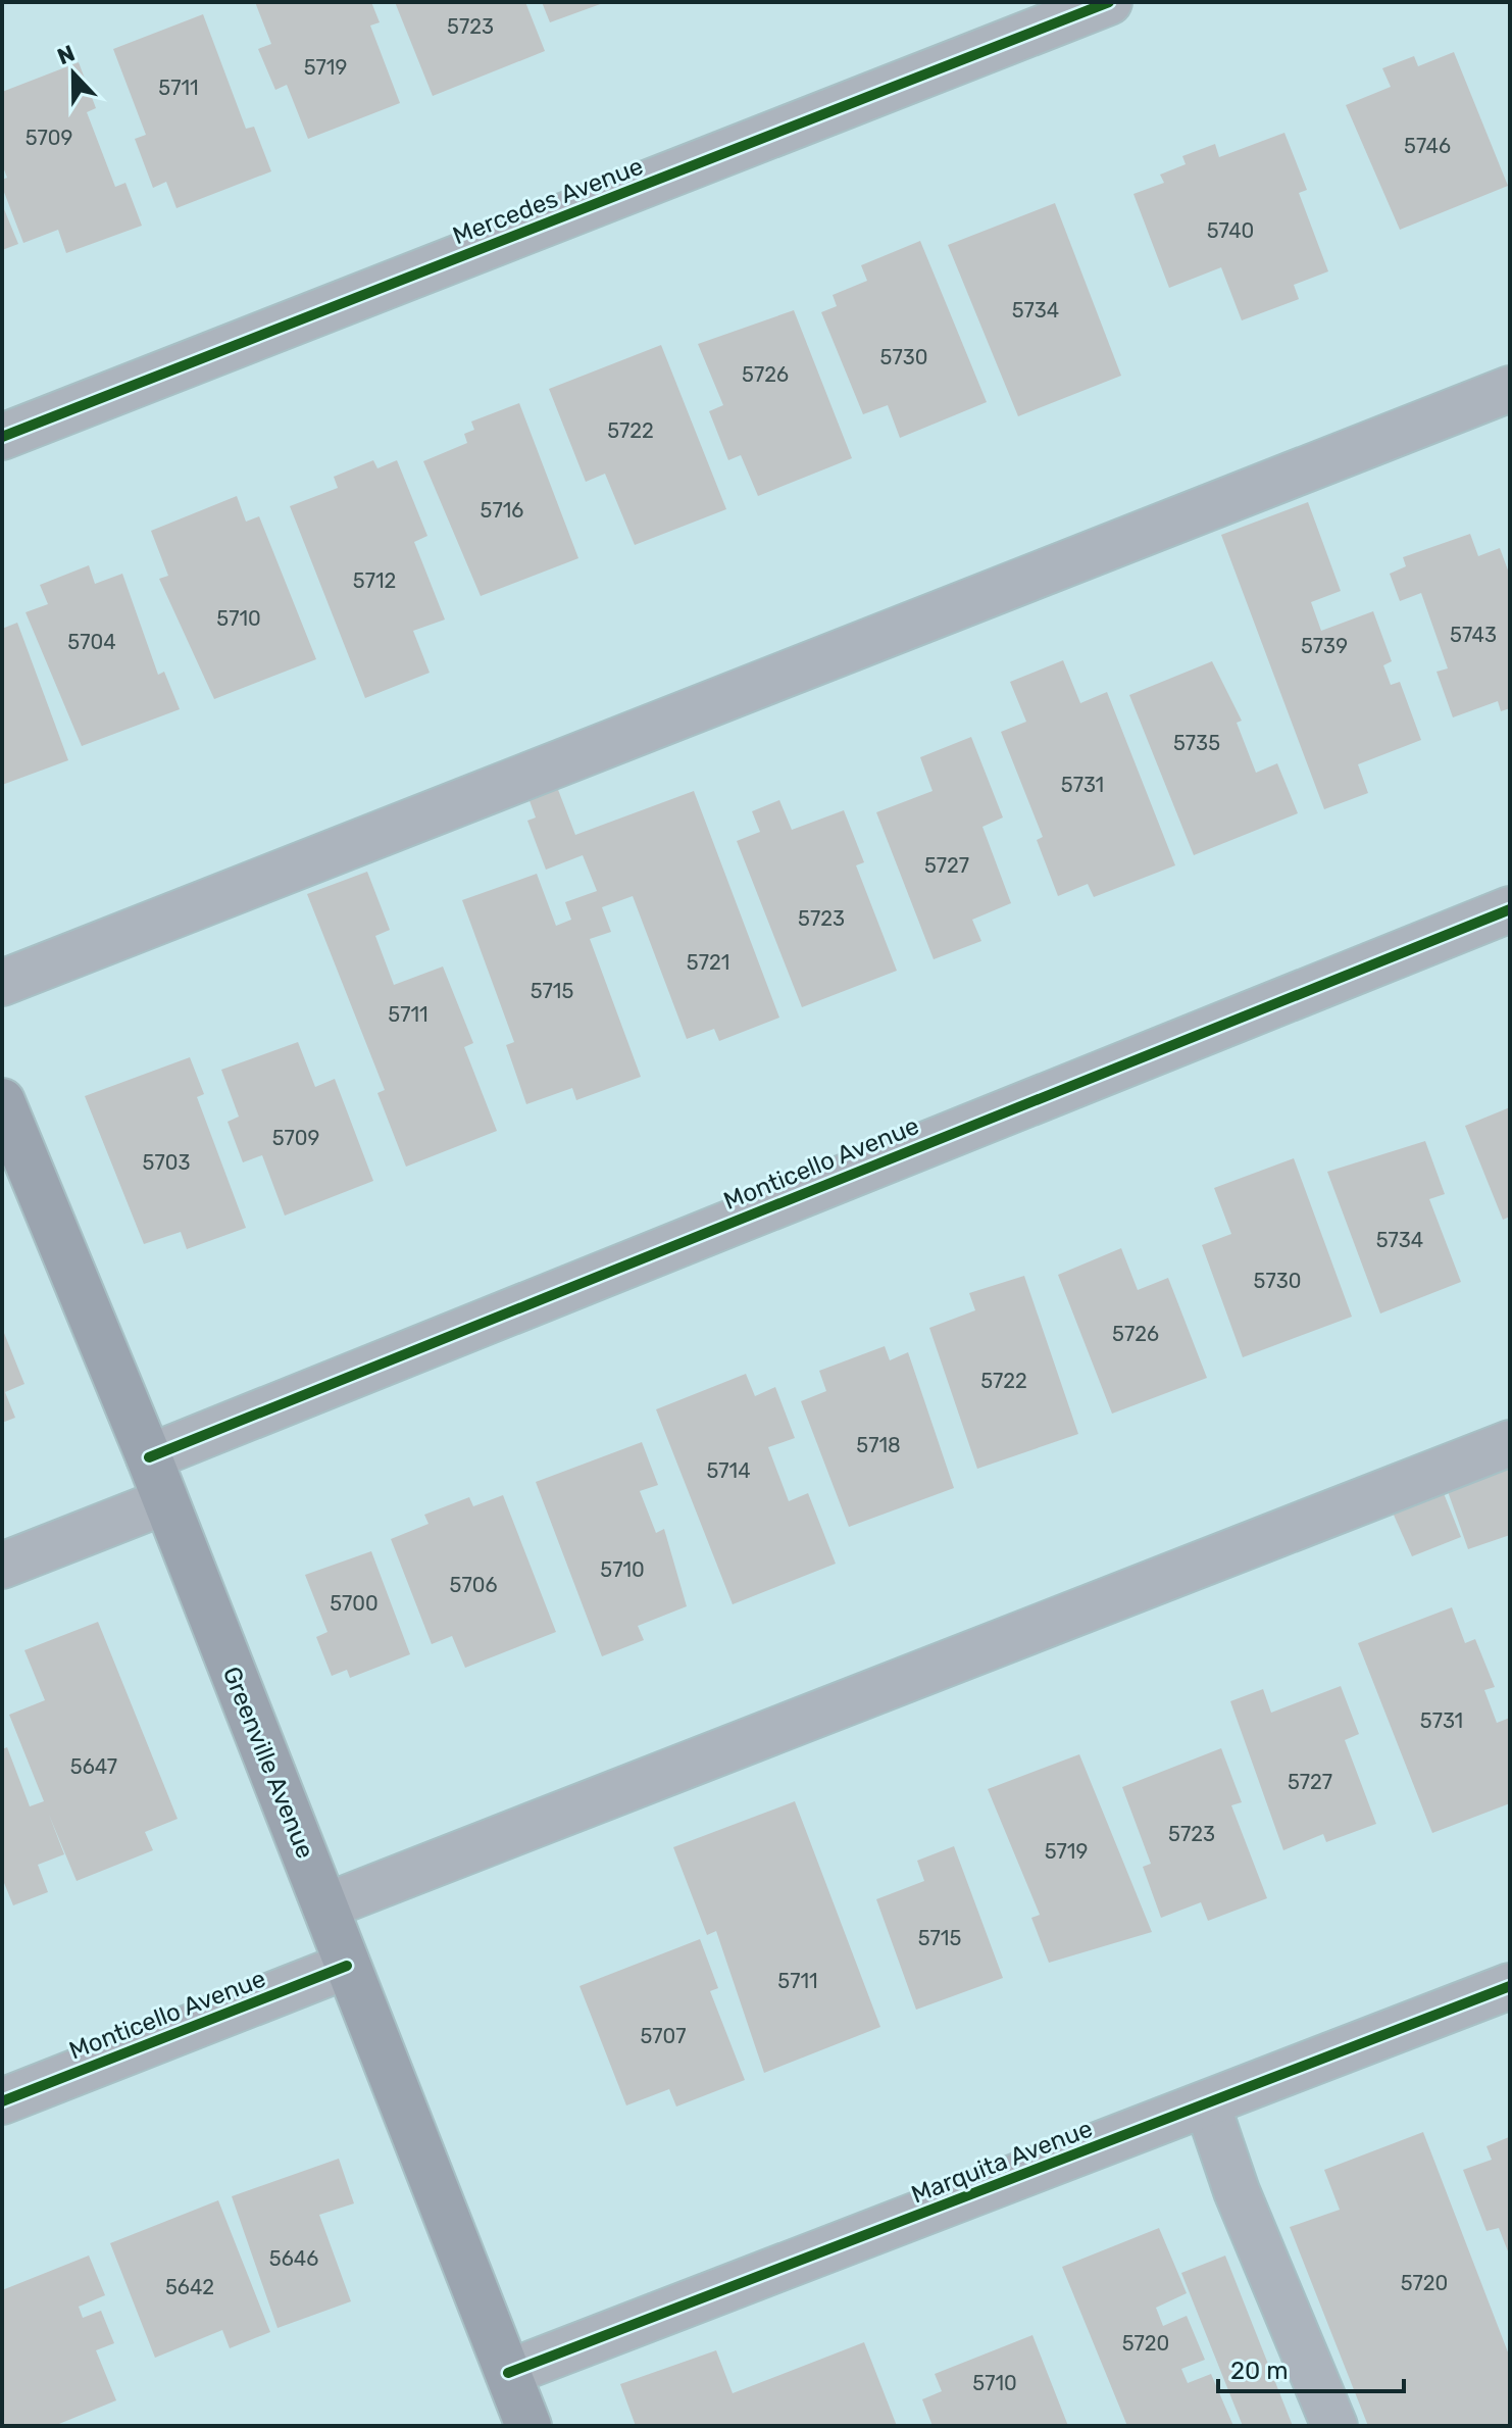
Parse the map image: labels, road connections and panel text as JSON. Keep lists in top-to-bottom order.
{
  "streets": {
    "main road": ["Greenville Avenue"],
    "street": ["Mercedes Avenue", "Monticello Avenue", "Marquita Avenue"]
  },
  "crossings": [
    ["Monticello Avenue", "Greenville Avenue"],
    ["Greenville Avenue", "Marquita Avenue"]
  ],
  "house_numbers": [
    "5723",
    "5719",
    "5711",
    "5709",
    "5746",
    "5740",
    "5734",
    "5730",
    "5726",
    "5722",
    "5716",
    "5712",
    "5710",
    "5743",
    "5704",
    "5739",
    "5735",
    "5731",
    "5727",
    "5723",
    "5721",
    "5715",
    "5711",
    "5709",
    "5703",
    "5734",
    "5730",
    "5726",
    "5722",
    "5718",
    "5714",
    "5710",
    "5706",
    "5700",
    "5731",
    "5647",
    "5727",
    "5723",
    "5719",
    "5715",
    "5711",
    "5707",
    "5646",
    "5720",
    "5642",
    "5720",
    "5710"
  ],
  "scale_bar": "20 m",
  "north": "top"
}
